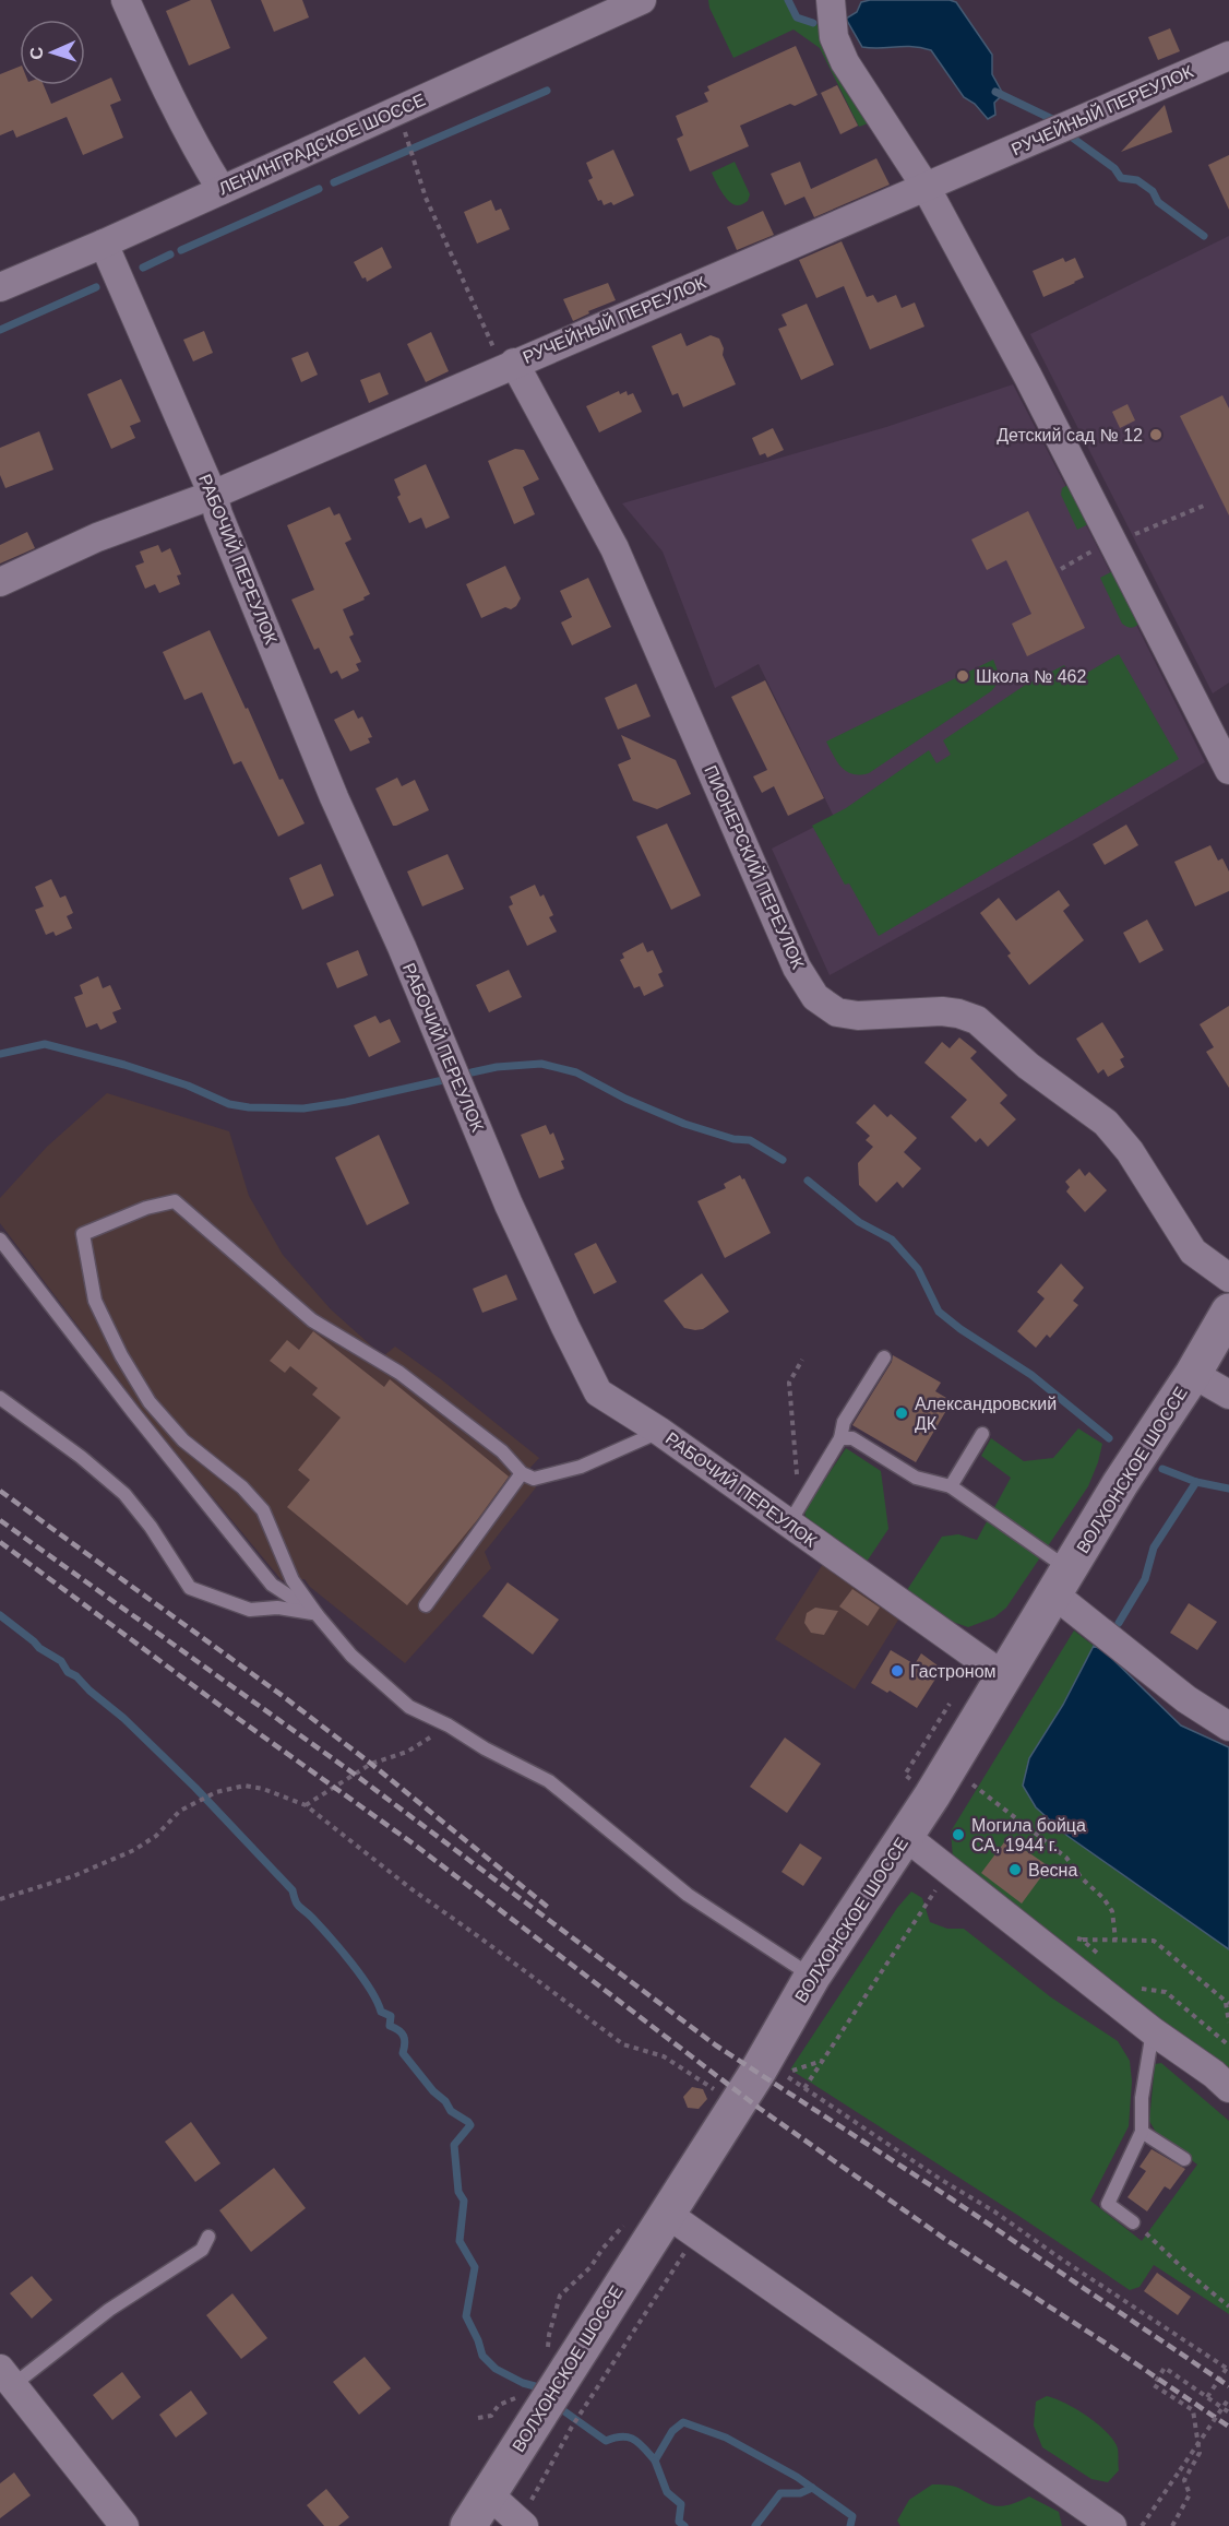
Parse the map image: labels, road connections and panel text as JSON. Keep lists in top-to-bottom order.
{
  "streets": {
    "main road": ["ВОЛХОНСКОЕ ШОССЕ"],
    "street": [
      "РУЧЕЙНЫЙ ПЕРЕУЛОК",
      "ЛЕНИНГРАДСКОЕ ШОССЕ",
      "РАБОЧИЙ ПЕРЕУЛОК",
      "ПИОНЕРСКИЙ ПЕРЕУЛОК"
    ]
  },
  "crossings": [
    ["РУЧЕЙНЫЙ ПЕРЕУЛОК", "РАБОЧИЙ ПЕРЕУЛОК"],
    ["РУЧЕЙНЫЙ ПЕРЕУЛОК", "ПИОНЕРСКИЙ ПЕРЕУЛОК"],
    ["ЛЕНИНГРАДСКОЕ ШОССЕ", "РАБОЧИЙ ПЕРЕУЛОК"],
    ["РАБОЧИЙ ПЕРЕУЛОК", "ВОЛХОНСКОЕ ШОССЕ"]
  ],
  "places": [
    "Детский сад № 12",
    "Школа № 462",
    "Александровский ДК",
    "Гастроном",
    "Могила бойца СА, 1944 г.",
    "Весна"
  ],
  "north": "left"
}
